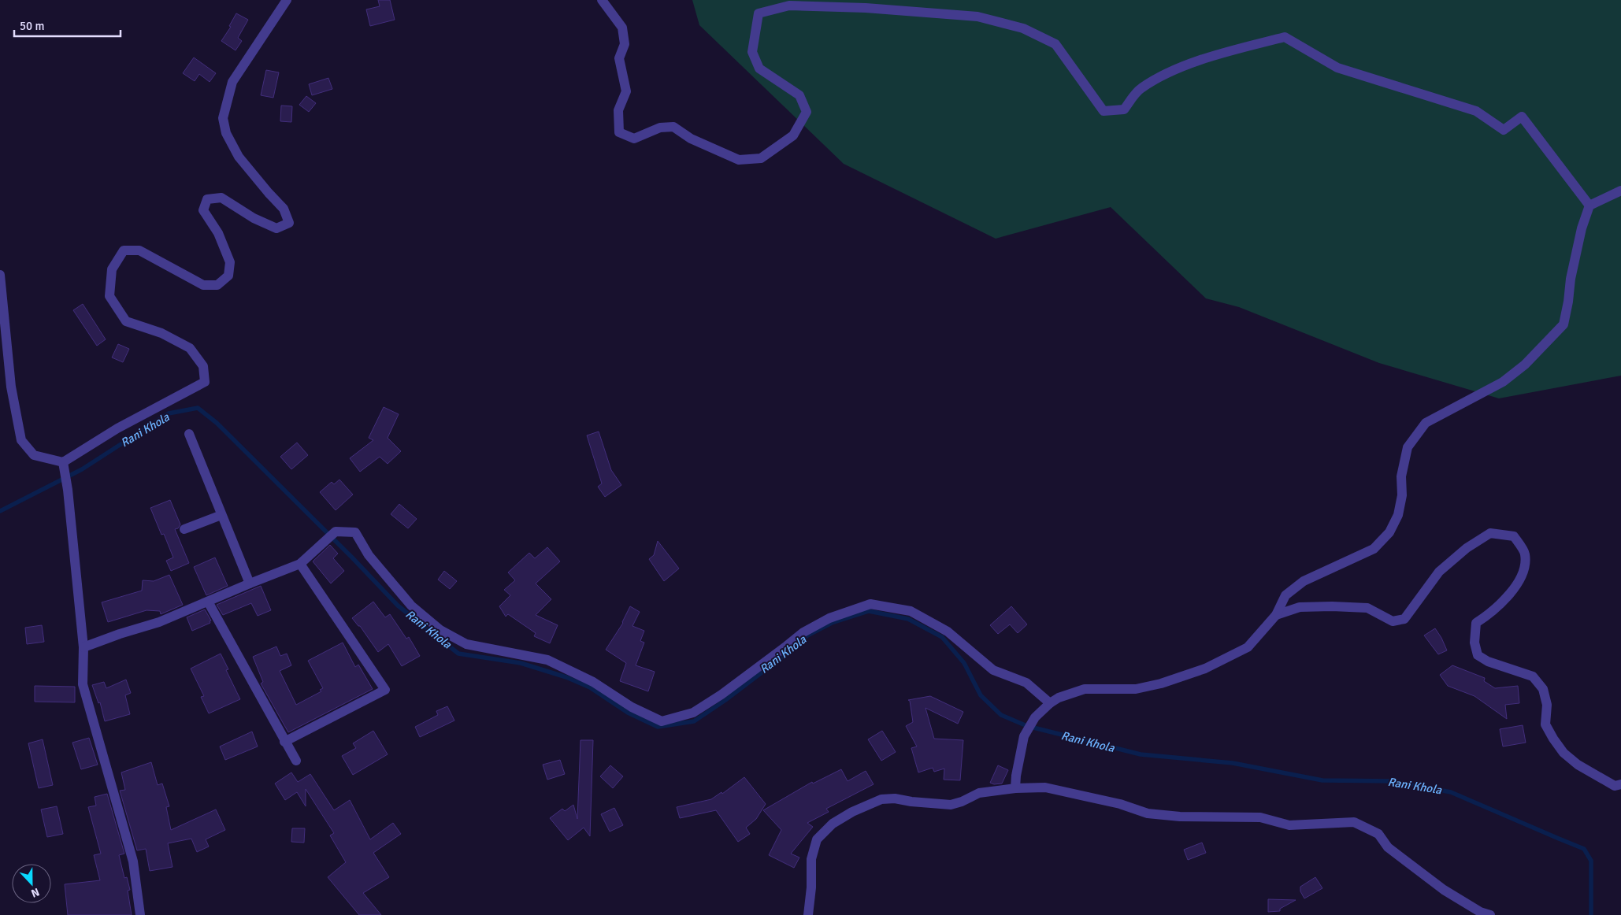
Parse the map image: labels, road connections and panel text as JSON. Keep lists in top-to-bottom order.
{
  "water": ["Rani Khola"],
  "scale_bar": "50 m",
  "north": "bottom"
}
